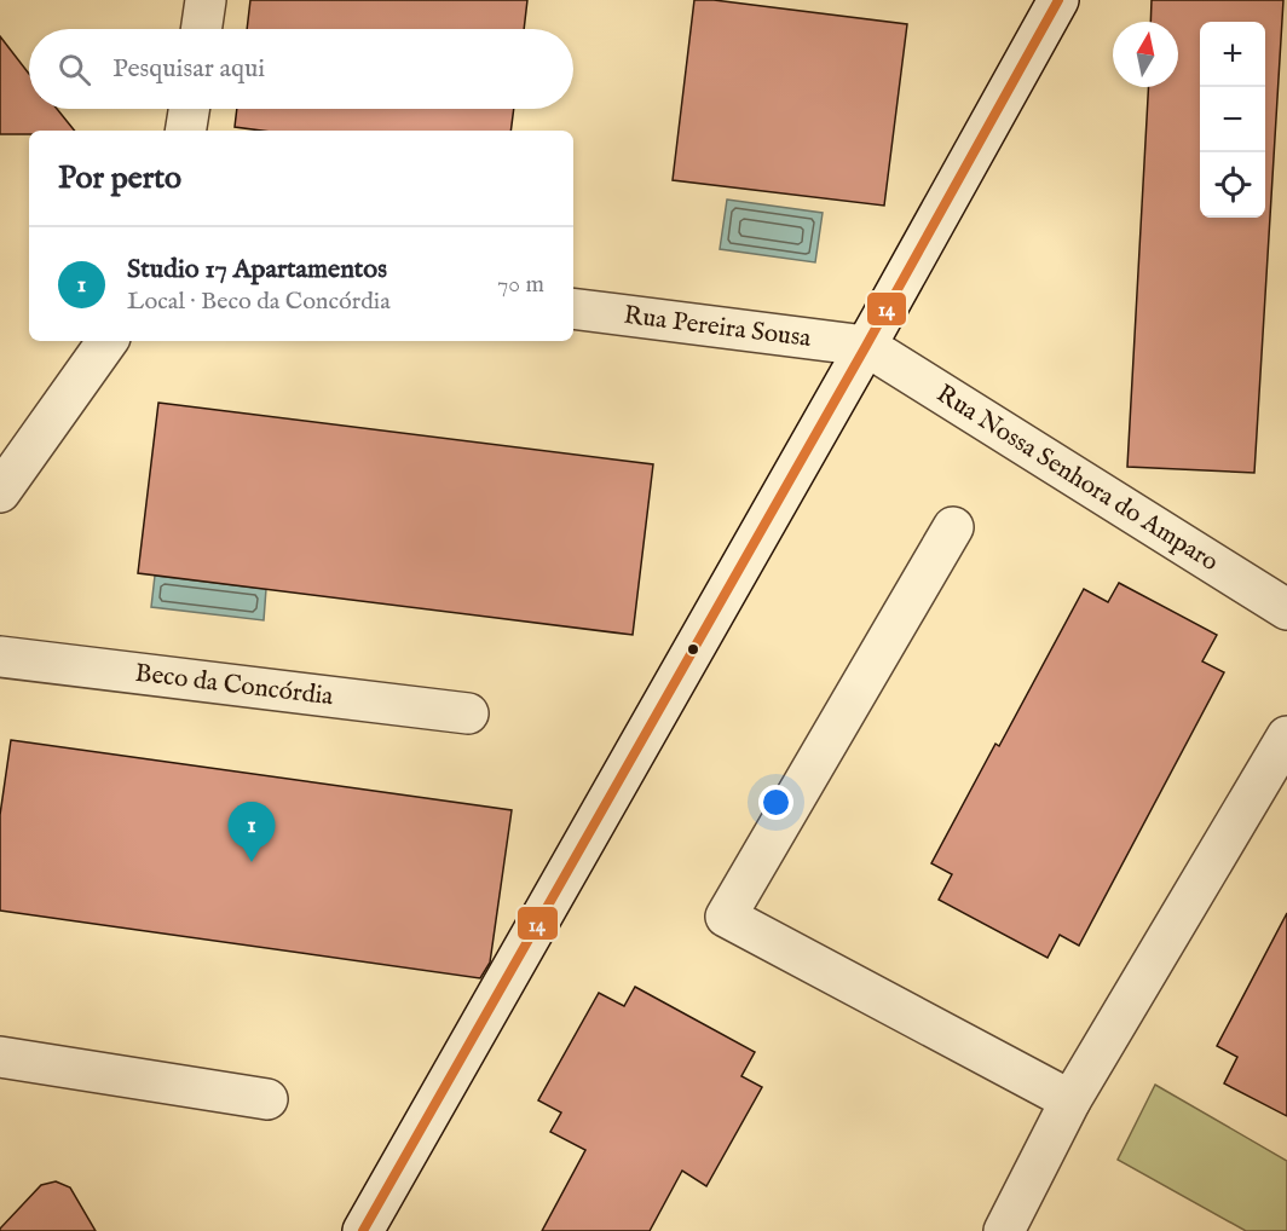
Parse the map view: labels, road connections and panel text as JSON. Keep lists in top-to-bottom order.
{
  "streets": {
    "street": ["Rua Pereira Sousa", "Rua Nossa Senhora do Amparo", "Beco da Concórdia"]
  },
  "crossings": [
    ["Rua Pereira Sousa", "Rua Nossa Senhora do Amparo"]
  ],
  "lines": ["transit line 14"],
  "north": "top",
  "page": {
    "map_buttons": ["+", "−"],
    "search": "Pesquisar aqui",
    "heading": "Por perto",
    "list": [
      {
        "mark": "1",
        "name": "Studio 17 Apartamentos",
        "note": "Local · Beco da Concórdia",
        "value": "70 m"
      }
    ],
    "pins": "1"
  }
}
